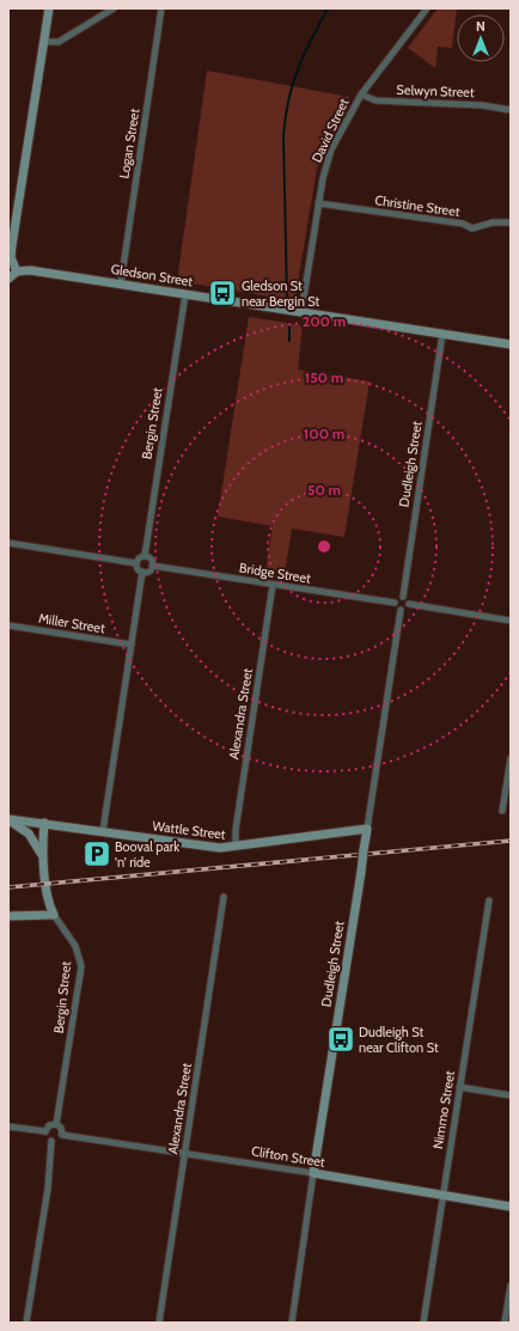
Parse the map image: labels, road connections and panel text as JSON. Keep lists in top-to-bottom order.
{
  "streets": {
    "street": [
      "Selwyn Street",
      "David Street",
      "Logan Street",
      "Christine Street",
      "Gledson Street",
      "Bergin Street",
      "Dudleigh Street",
      "Bridge Street",
      "Miller Street",
      "Alexandra Street",
      "Wattle Street",
      "Nimmo Street",
      "Clifton Street"
    ]
  },
  "crossings": [
    ["Selwyn Street", "David Street"],
    ["David Street", "Christine Street"],
    ["David Street", "Gledson Street"],
    ["Logan Street", "Gledson Street"],
    ["Gledson Street", "Bergin Street"],
    ["Gledson Street", "Dudleigh Street"],
    ["Bergin Street", "Bridge Street"],
    ["Bergin Street", "Wattle Street"],
    ["Bergin Street", "Clifton Street"],
    ["Dudleigh Street", "Bridge Street"],
    ["Dudleigh Street", "Wattle Street"],
    ["Dudleigh Street", "Clifton Street"],
    ["Bridge Street", "Alexandra Street"],
    ["Alexandra Street", "Wattle Street"],
    ["Alexandra Street", "Clifton Street"],
    ["Nimmo Street", "Clifton Street"]
  ],
  "places": {
    "bus stop": ["Gledson St near Bergin St", "Dudleigh St near Clifton St"],
    "parking": ["Booval park 'n' ride"]
  },
  "north": "top",
  "rings": [
    "200 m",
    "150 m",
    "100 m",
    "50 m"
  ]
}
